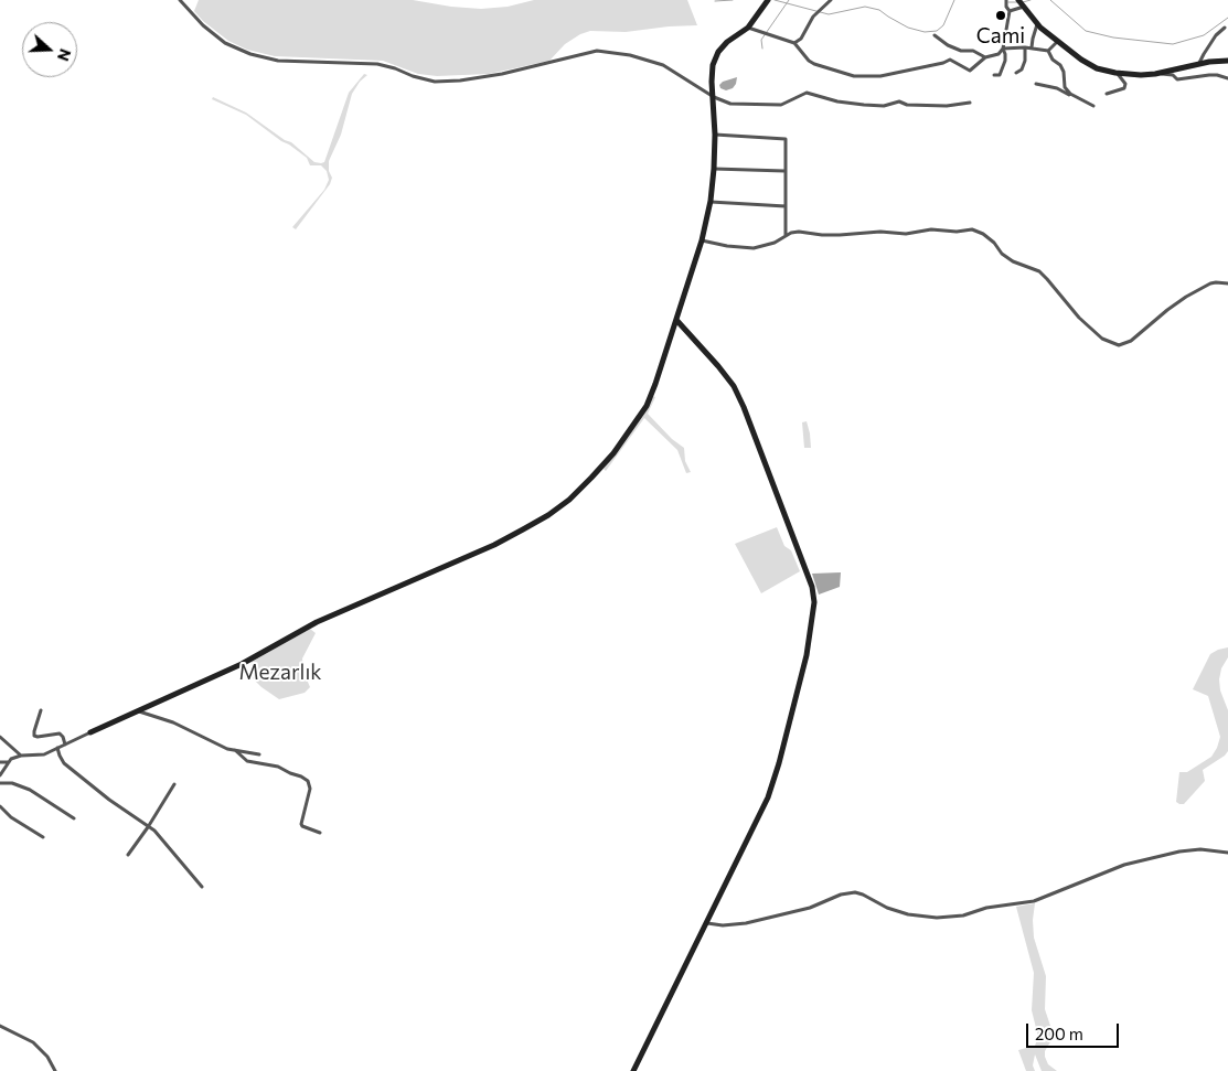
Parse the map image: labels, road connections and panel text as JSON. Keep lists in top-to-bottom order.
{
  "parks": ["Mezarlık"],
  "places": ["Cami"],
  "scale_bar": "200 m",
  "north": "right"
}
